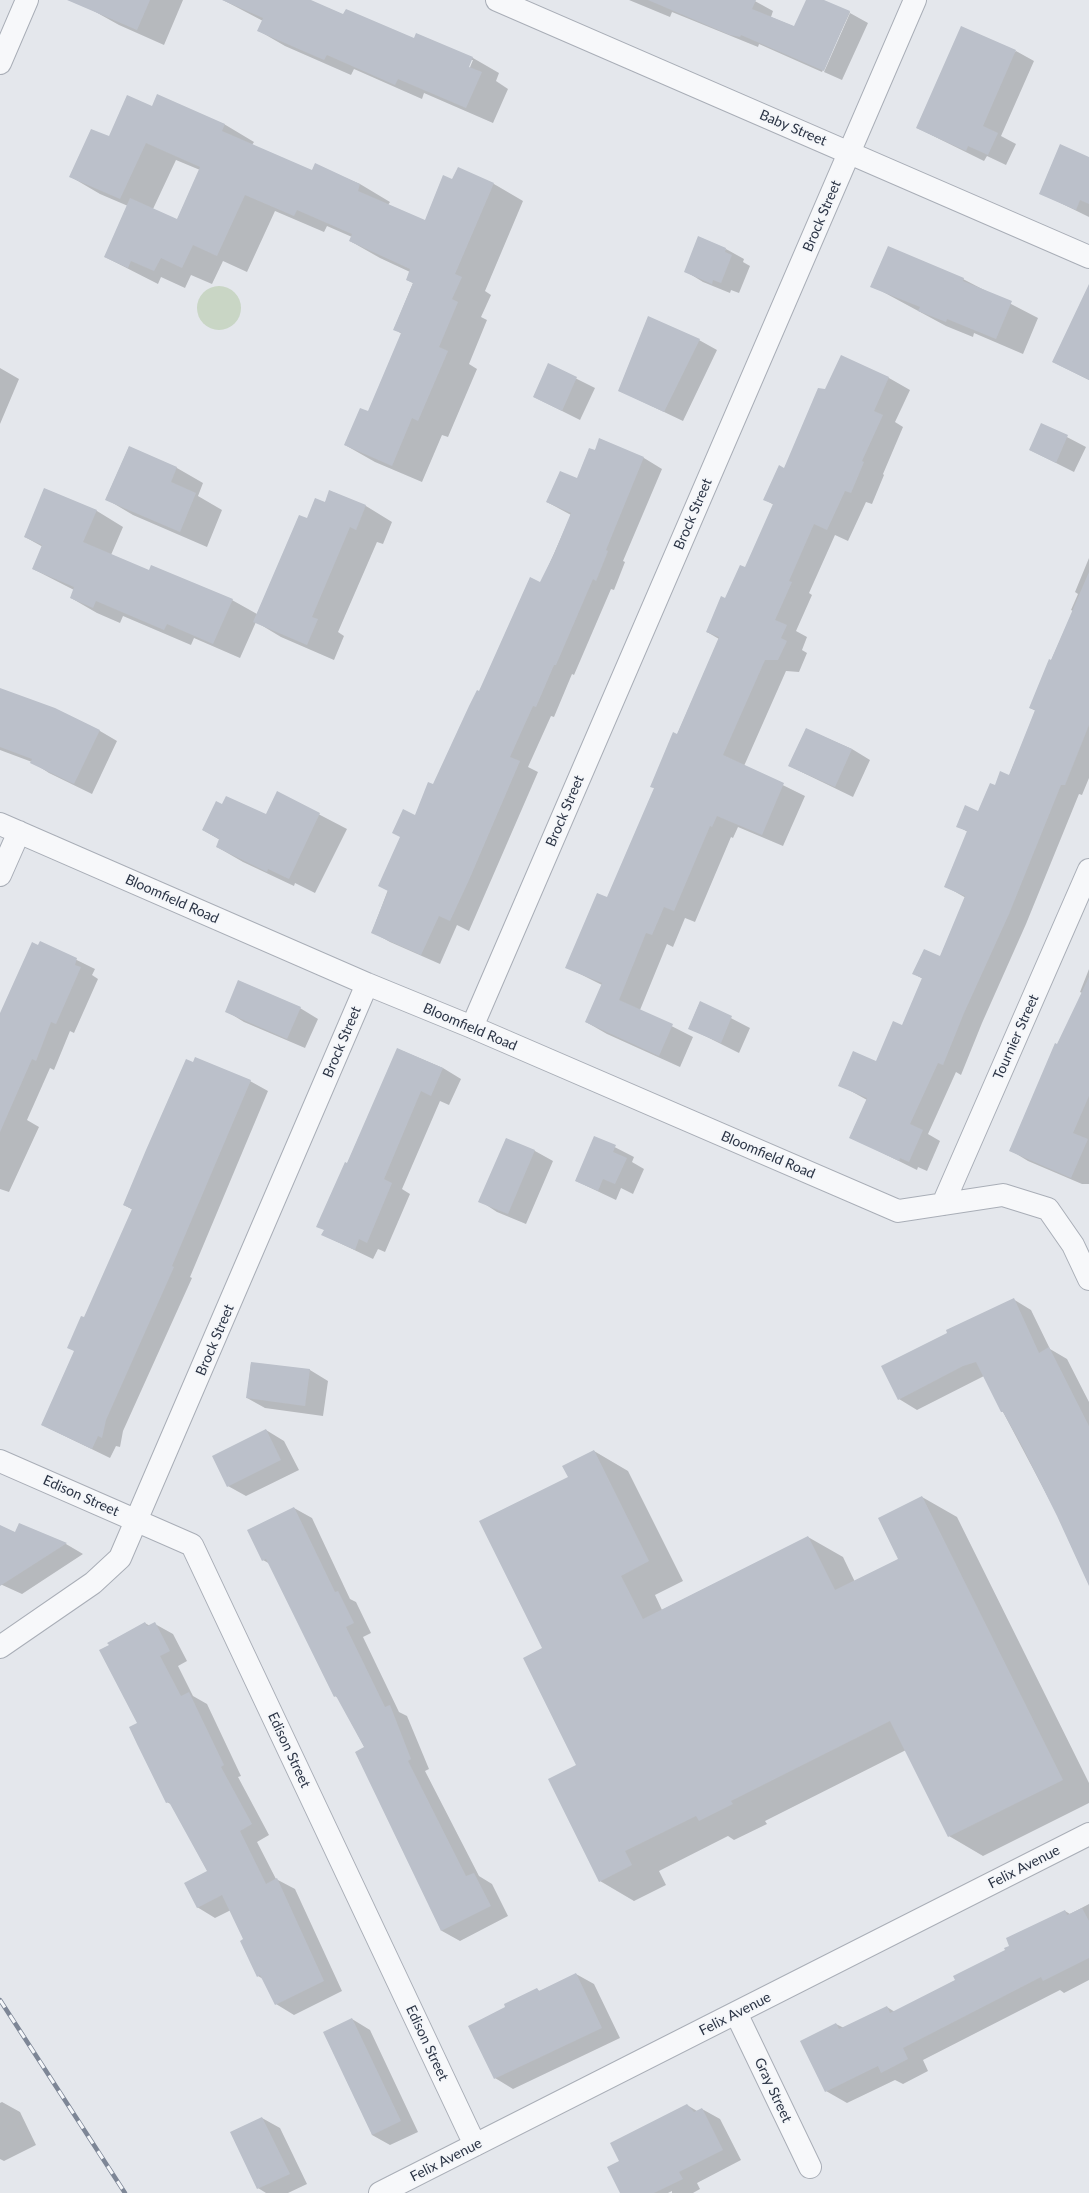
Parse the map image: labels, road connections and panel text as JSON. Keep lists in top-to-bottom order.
{
  "streets": {
    "street": [
      "Baby Street",
      "Brock Street",
      "Bloomfield Road",
      "Tournier Street",
      "Edison Street",
      "Felix Avenue",
      "Gray Street"
    ]
  },
  "crossings": [
    ["Baby Street", "Brock Street"],
    ["Brock Street", "Bloomfield Road"],
    ["Brock Street", "Edison Street"],
    ["Bloomfield Road", "Tournier Street"],
    ["Edison Street", "Felix Avenue"],
    ["Felix Avenue", "Gray Street"]
  ]
}
